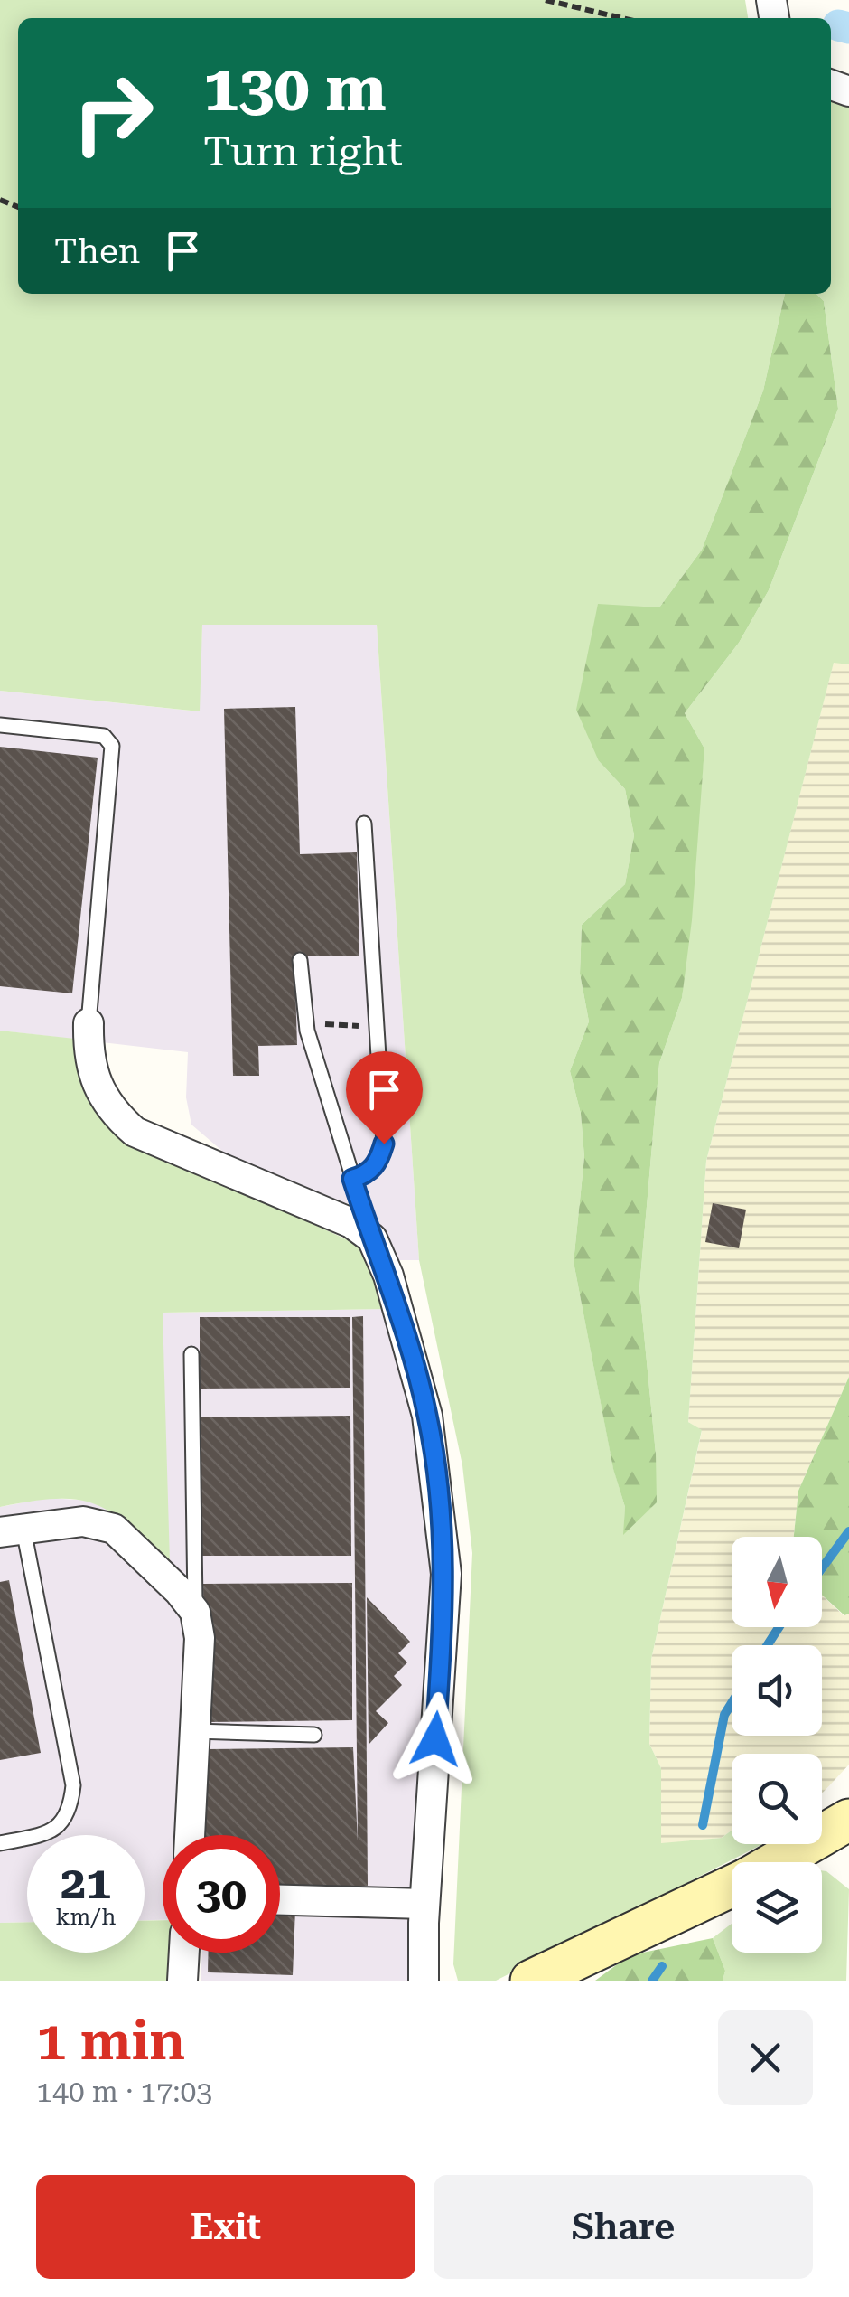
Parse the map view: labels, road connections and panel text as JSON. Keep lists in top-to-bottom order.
{
  "north": "bottom",
  "page": {
    "turn": ["130 m", "Turn right"],
    "then": "Then",
    "speed": "21 km/h",
    "limit": "30",
    "heading": ["1 min", "140 m · 17:03"],
    "buttons": ["Exit", "Share"]
  }
}
